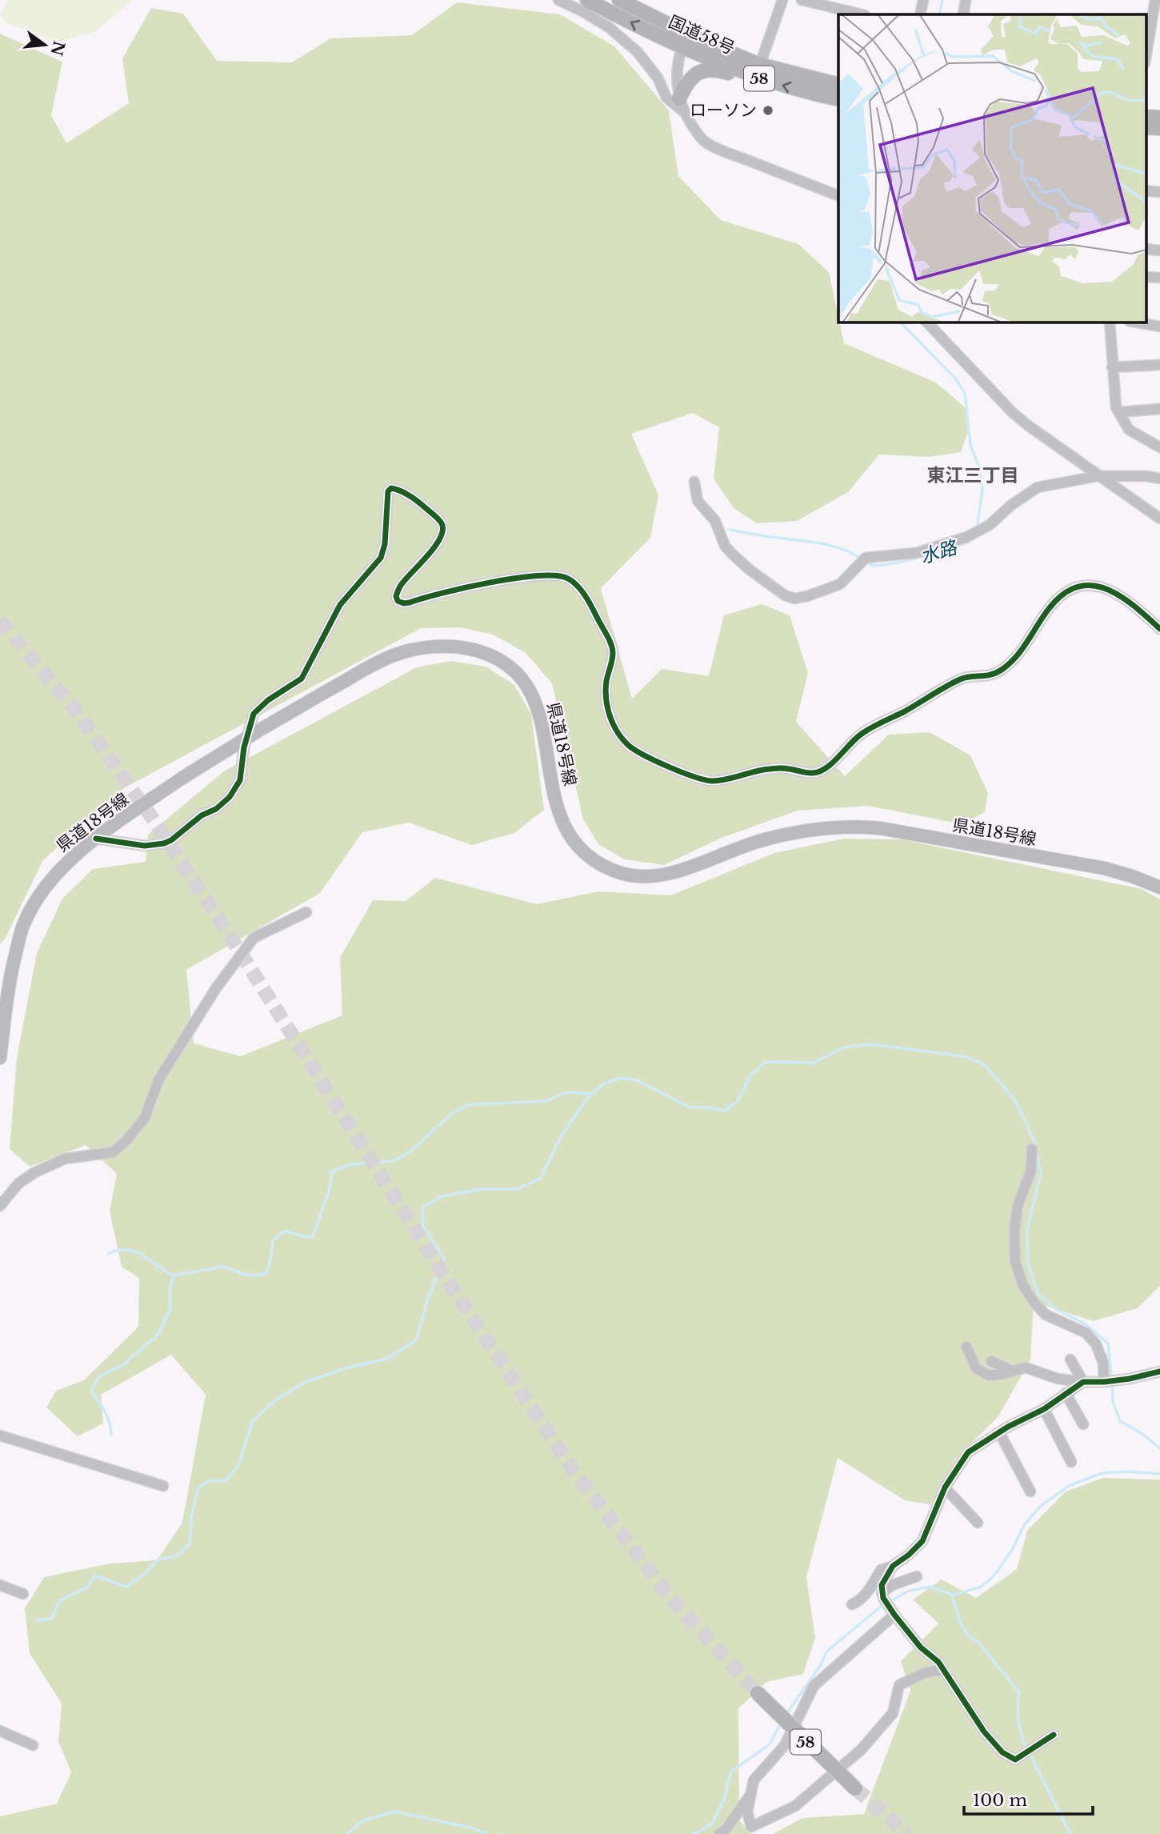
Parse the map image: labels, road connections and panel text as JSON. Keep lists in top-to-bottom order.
{
  "streets": {
    "highway": ["国道58号", "58"],
    "main road": ["県道18号線"]
  },
  "districts": ["東江三丁目"],
  "water": ["水路"],
  "places": ["ローソン"],
  "scale_bar": "100 m",
  "north": "right"
}
